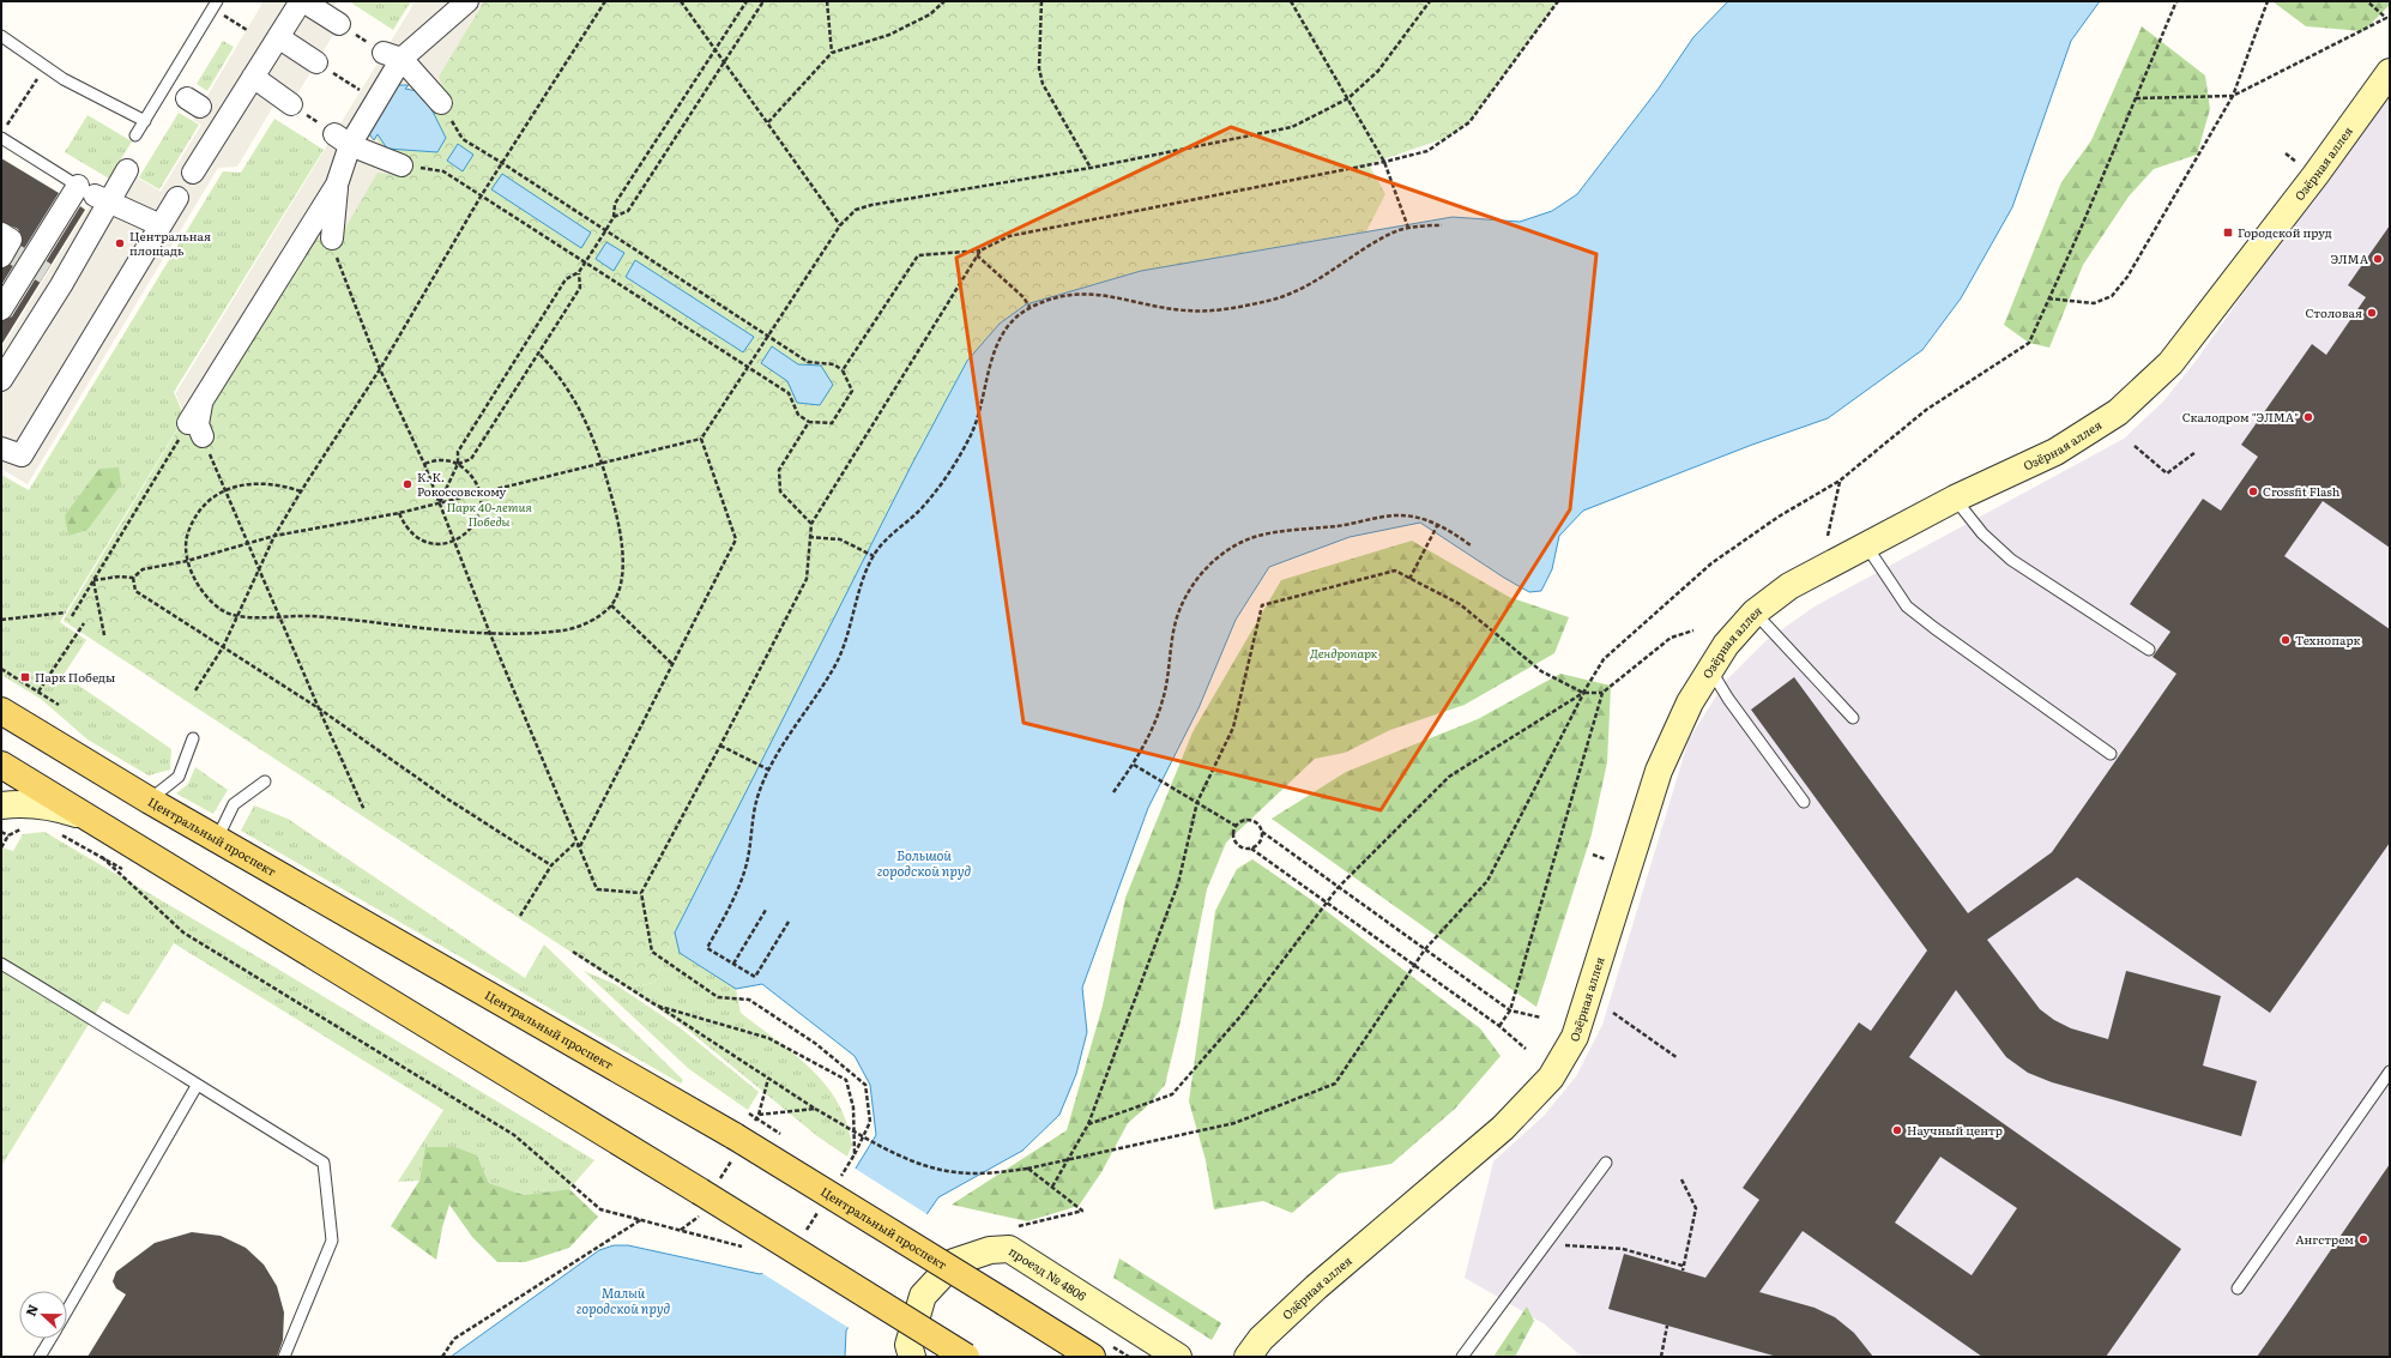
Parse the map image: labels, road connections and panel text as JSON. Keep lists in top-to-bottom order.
{
  "streets": {
    "main road": ["Центральный проспект"],
    "street": ["Озёрная аллея", "проезд № 4806"]
  },
  "water": ["Большой городской пруд", "Малый городской пруд"],
  "parks": ["Парк 40-летия Победы", "Дендропарк"],
  "places": {
    "transit": ["Городской пруд", "Парк Победы"],
    "other": [
      "Центральная площадь",
      "ЭЛМА",
      "Столовая",
      "Скалодром \"ЭЛМА\"",
      "К. К. Рокоссовскому",
      "Crossfit Flash",
      "Технопарк",
      "Научный центр",
      "Ангстрем"
    ]
  },
  "north": "left"
}
